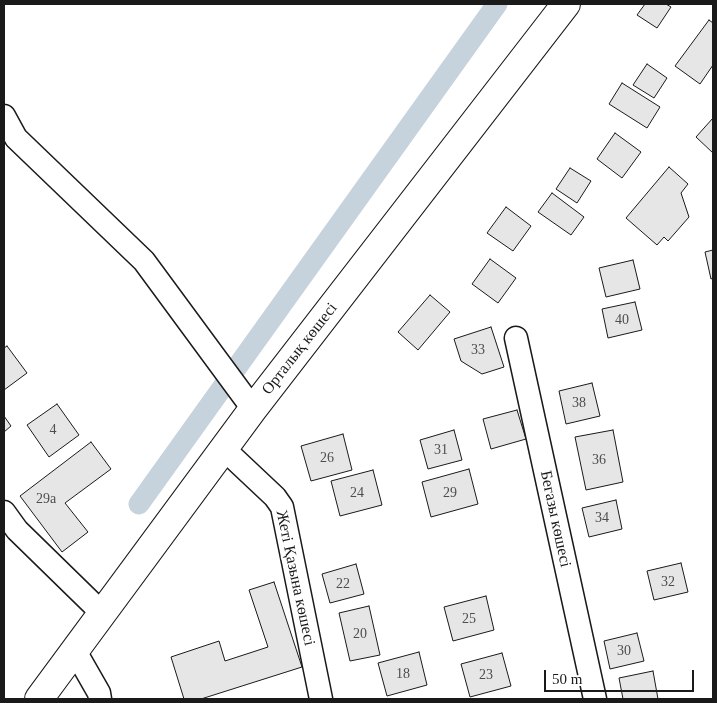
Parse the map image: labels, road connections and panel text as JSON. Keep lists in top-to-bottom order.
{
  "streets": {
    "main road": ["Орталық көшесі"],
    "street": ["Бегазы көшесі", "Жеті Қазына көшесі"]
  },
  "crossings": [
    ["Орталық көшесі", "Жеті Қазына көшесі"]
  ],
  "house_numbers": [
    "40",
    "33",
    "38",
    "4",
    "31",
    "26",
    "36",
    "24",
    "29",
    "29а",
    "34",
    "32",
    "22",
    "25",
    "20",
    "30",
    "18",
    "23"
  ],
  "scale_bar": "50 m"
}
